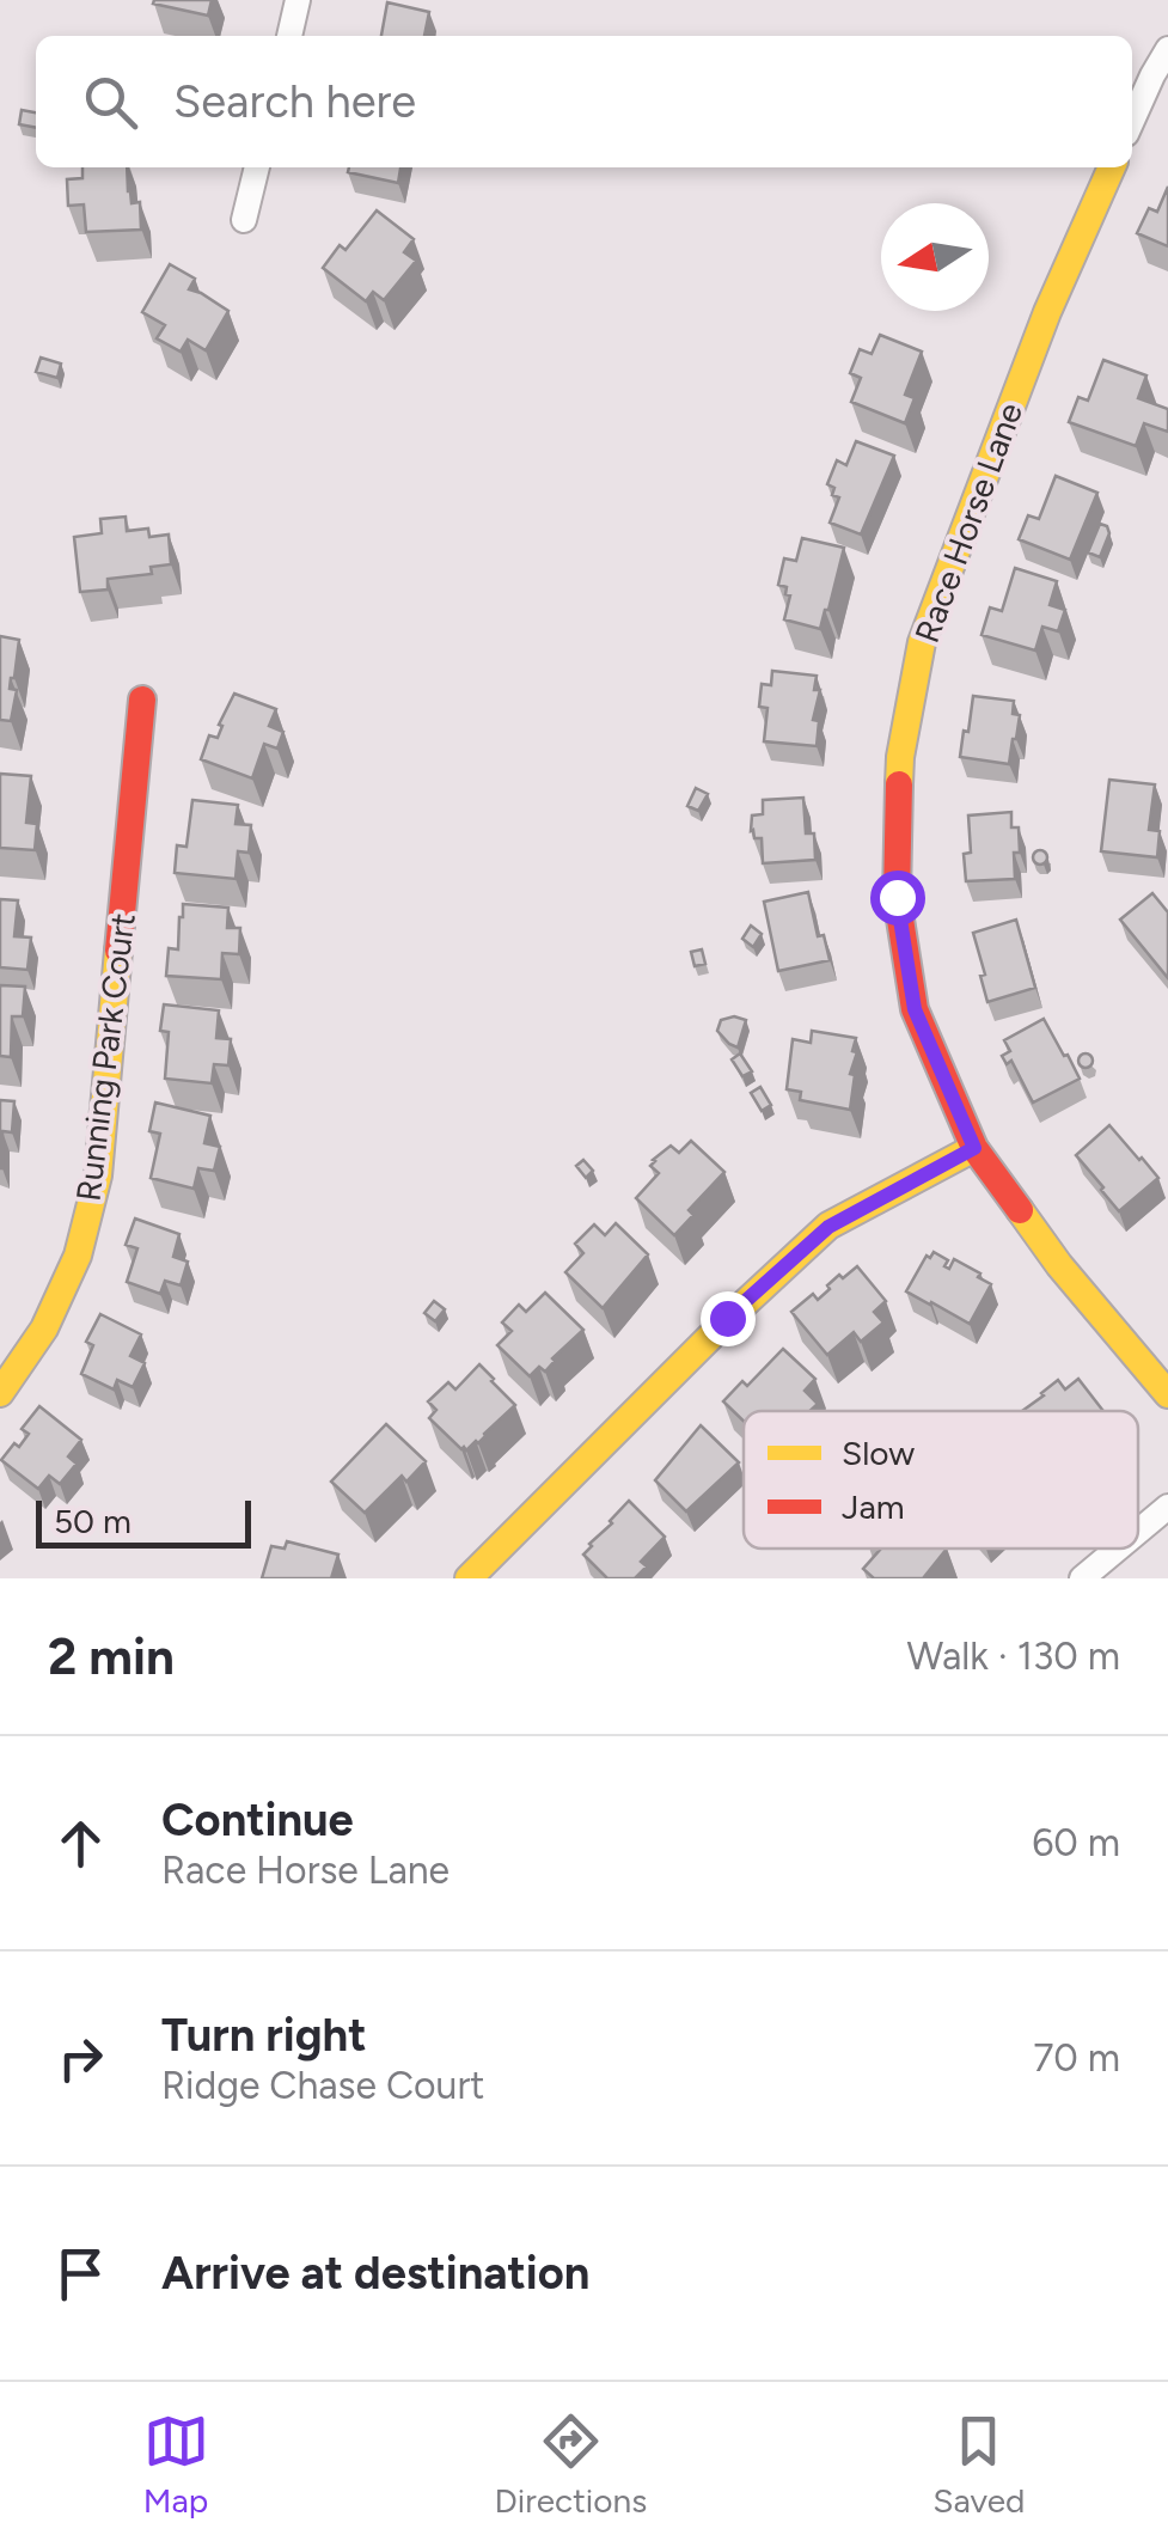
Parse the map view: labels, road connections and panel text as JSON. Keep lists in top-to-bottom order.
{
  "streets": {
    "street": ["Race Horse Lane", "Running Park Court"]
  },
  "legend": ["Slow", "Jam"],
  "scale_bar": "50 m",
  "north": "left",
  "page": {
    "search": "Search here",
    "scale": "50 m",
    "heading": ["2 min", "Walk · 130 m"],
    "list": [
      ["Continue", "Race Horse Lane", "60 m"],
      ["Turn right", "Ridge Chase Court", "70 m"],
      "Arrive at destination"
    ],
    "nav": ["Map", "Directions", "Saved"]
  }
}
